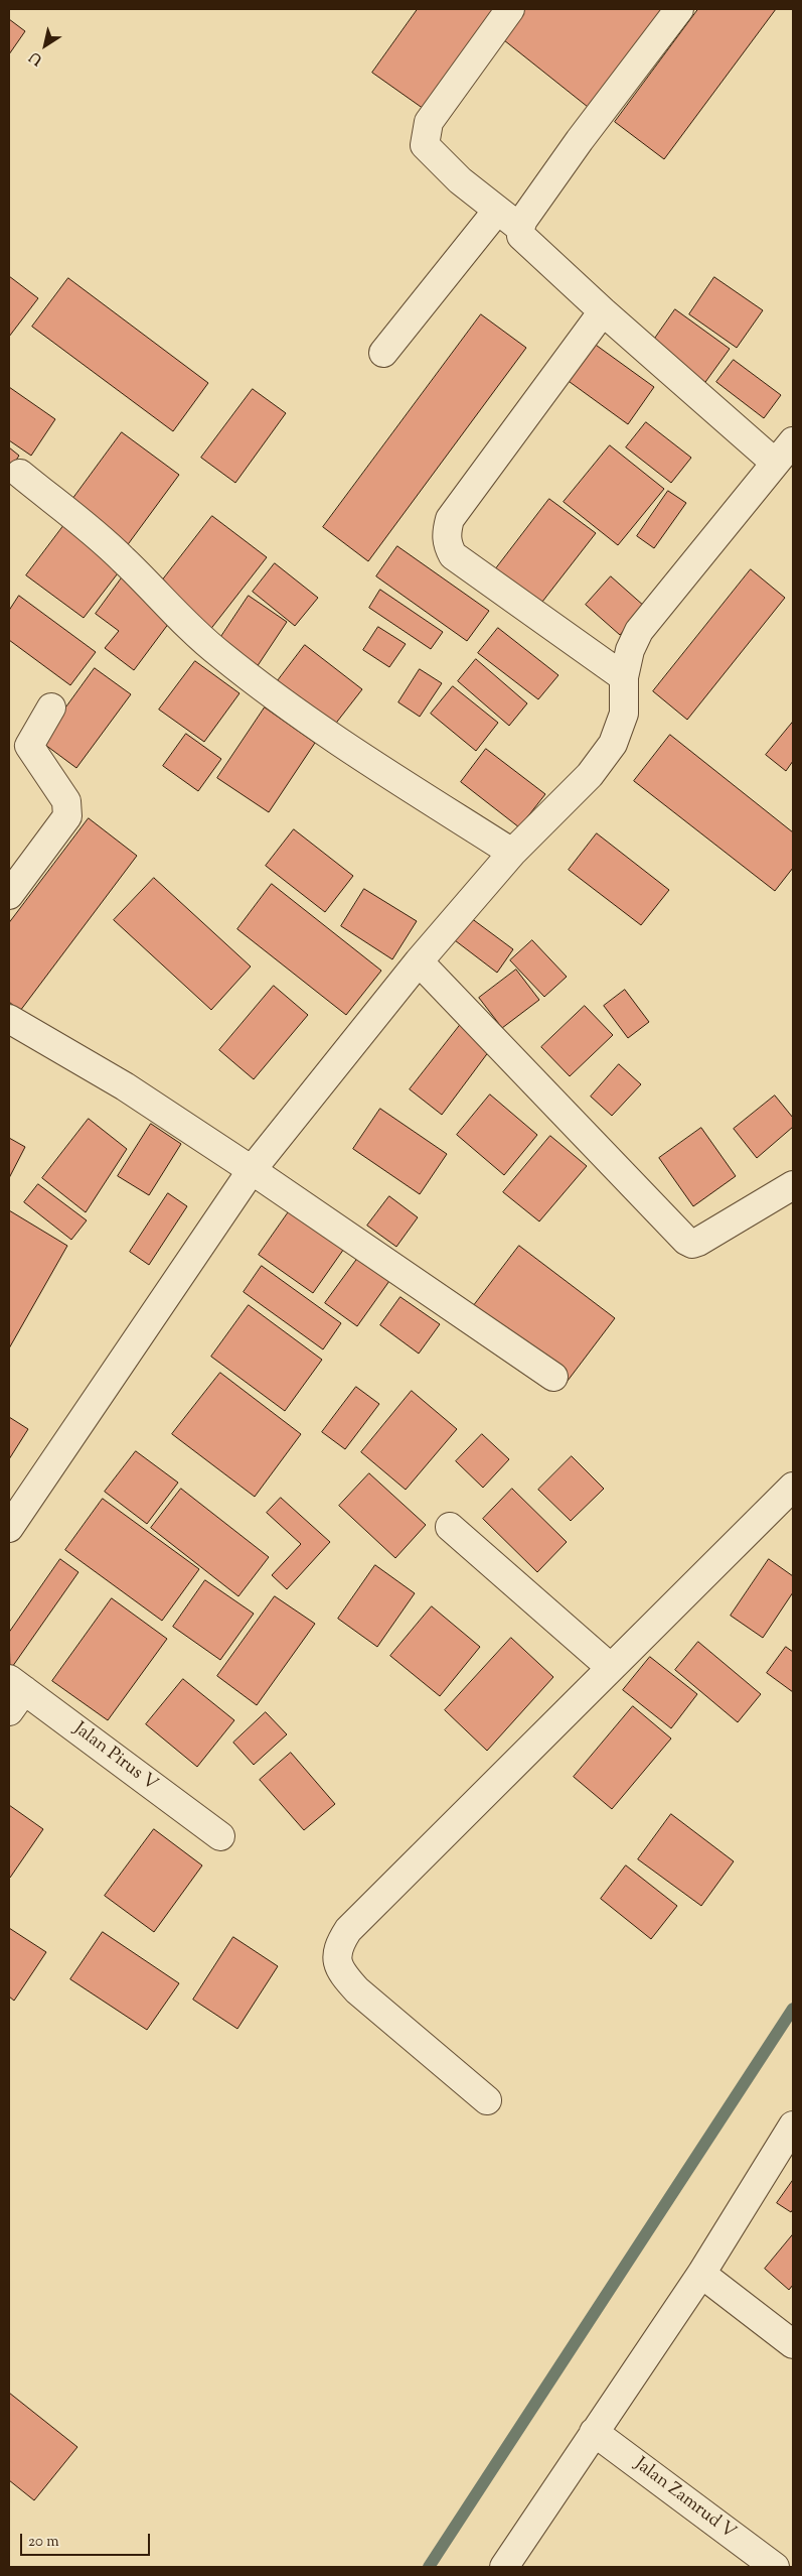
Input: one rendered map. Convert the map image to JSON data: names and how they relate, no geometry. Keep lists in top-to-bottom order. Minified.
{"streets":{"street":["Jalan Pirus V","Jalan Zamrud V"]},"scale_bar":"20 m","north":"bottom left"}
